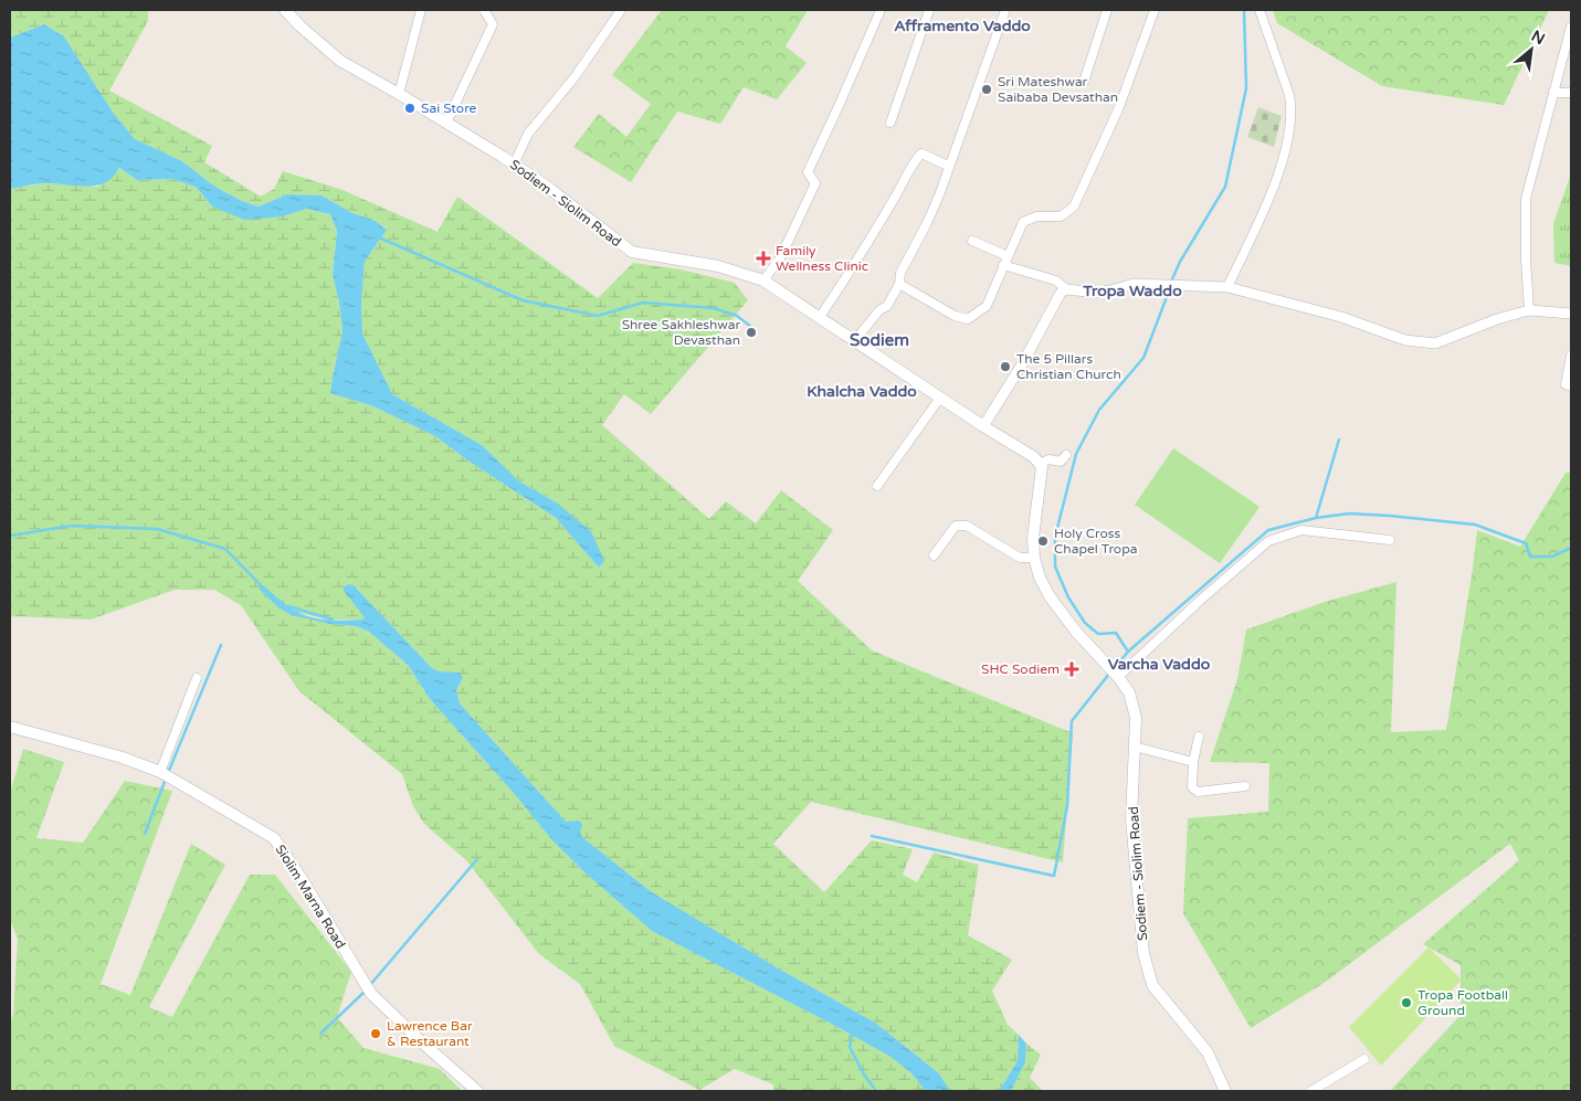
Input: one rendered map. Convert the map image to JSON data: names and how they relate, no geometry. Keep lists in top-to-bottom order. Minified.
{"streets":{"main road":["Sodiem - Siolim Road","Siolim Marna Road"]},"districts":["Afframento Vaddo","Tropa Waddo","Sodiem","Khalcha Vaddo","Varcha Vaddo"],"places":{"other":["Sri Mateshwar Saibaba Devsathan","Sai Store","Shree Sakhleshwar Devasthan","The 5 Pillars Christian Church","Holy Cross Chapel Tropa","Tropa Football Ground","Lawrence Bar & Restaurant"],"health":["Family Wellness Clinic","SHC Sodiem"]},"north":"top right"}
